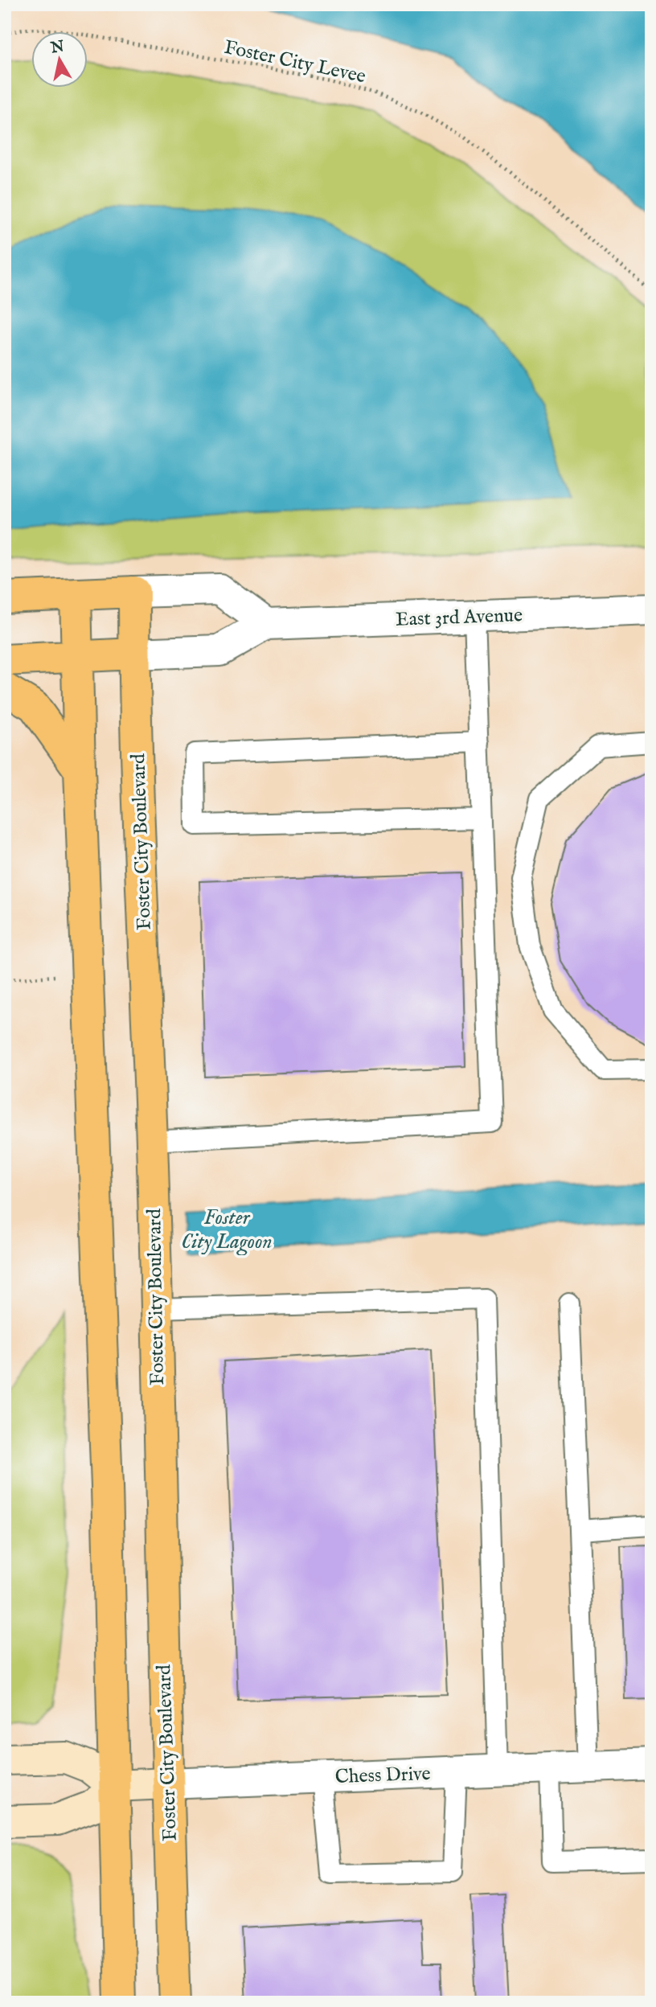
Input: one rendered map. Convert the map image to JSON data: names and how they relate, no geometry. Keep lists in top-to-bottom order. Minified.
{"streets":{"main road":["East 3rd Avenue","Foster City Boulevard","Chess Drive"],"path":["Foster City Levee"]},"crossings":[["East 3rd Avenue","Foster City Boulevard"],["Foster City Boulevard","Chess Drive"]],"water":["Foster City Lagoon"],"north":"top"}
